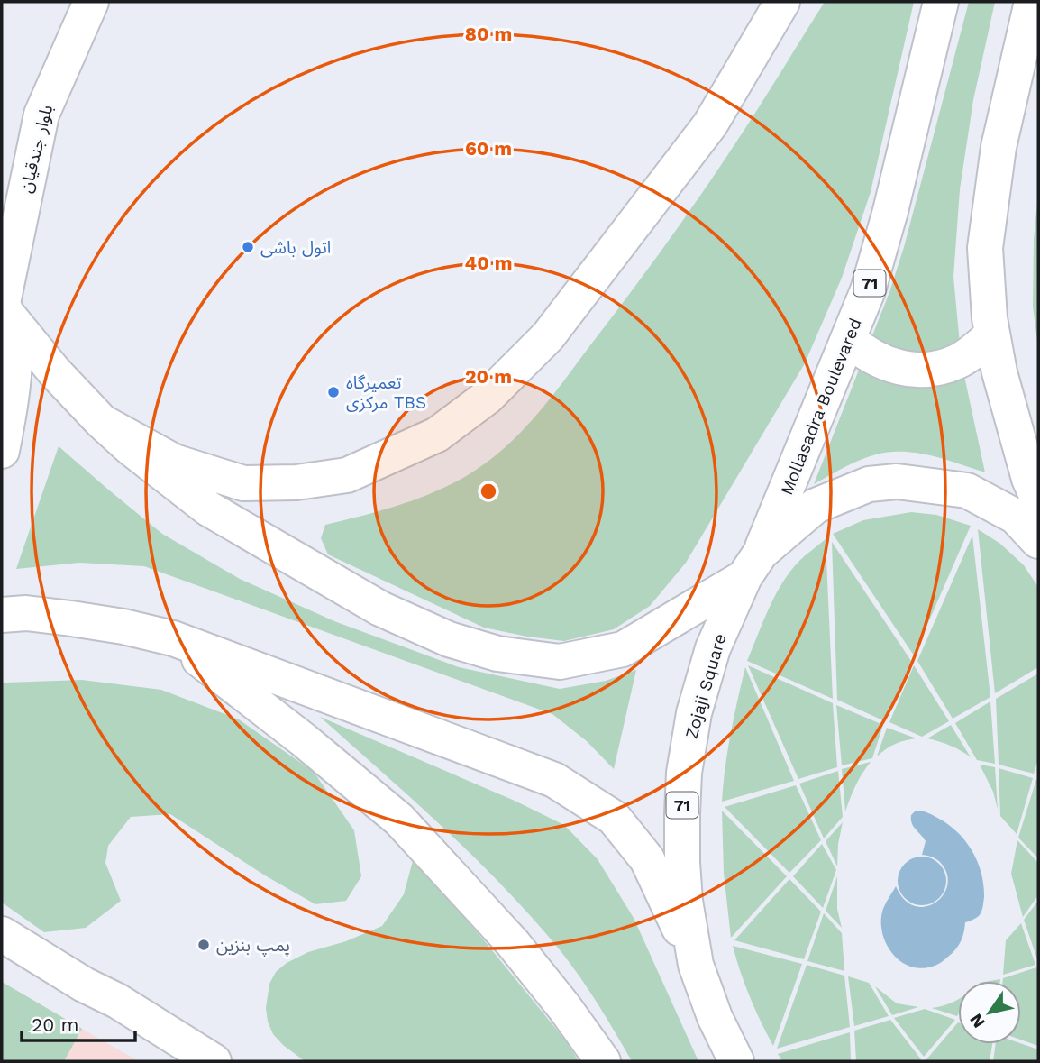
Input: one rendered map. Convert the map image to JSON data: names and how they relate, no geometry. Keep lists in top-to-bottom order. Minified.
{"streets":{"main road":["بلوار جندقیان","71","Mollasadra Boulevared","Zojaji Square"]},"crossings":[["Mollasadra Boulevared","Zojaji Square"]],"places":["اتول باشی","تعمیرگاه مرکزی TBS","پمپ بنزین"],"scale_bar":"20 m","north":"bottom left","rings":["80 m","60 m","40 m","20 m"]}
